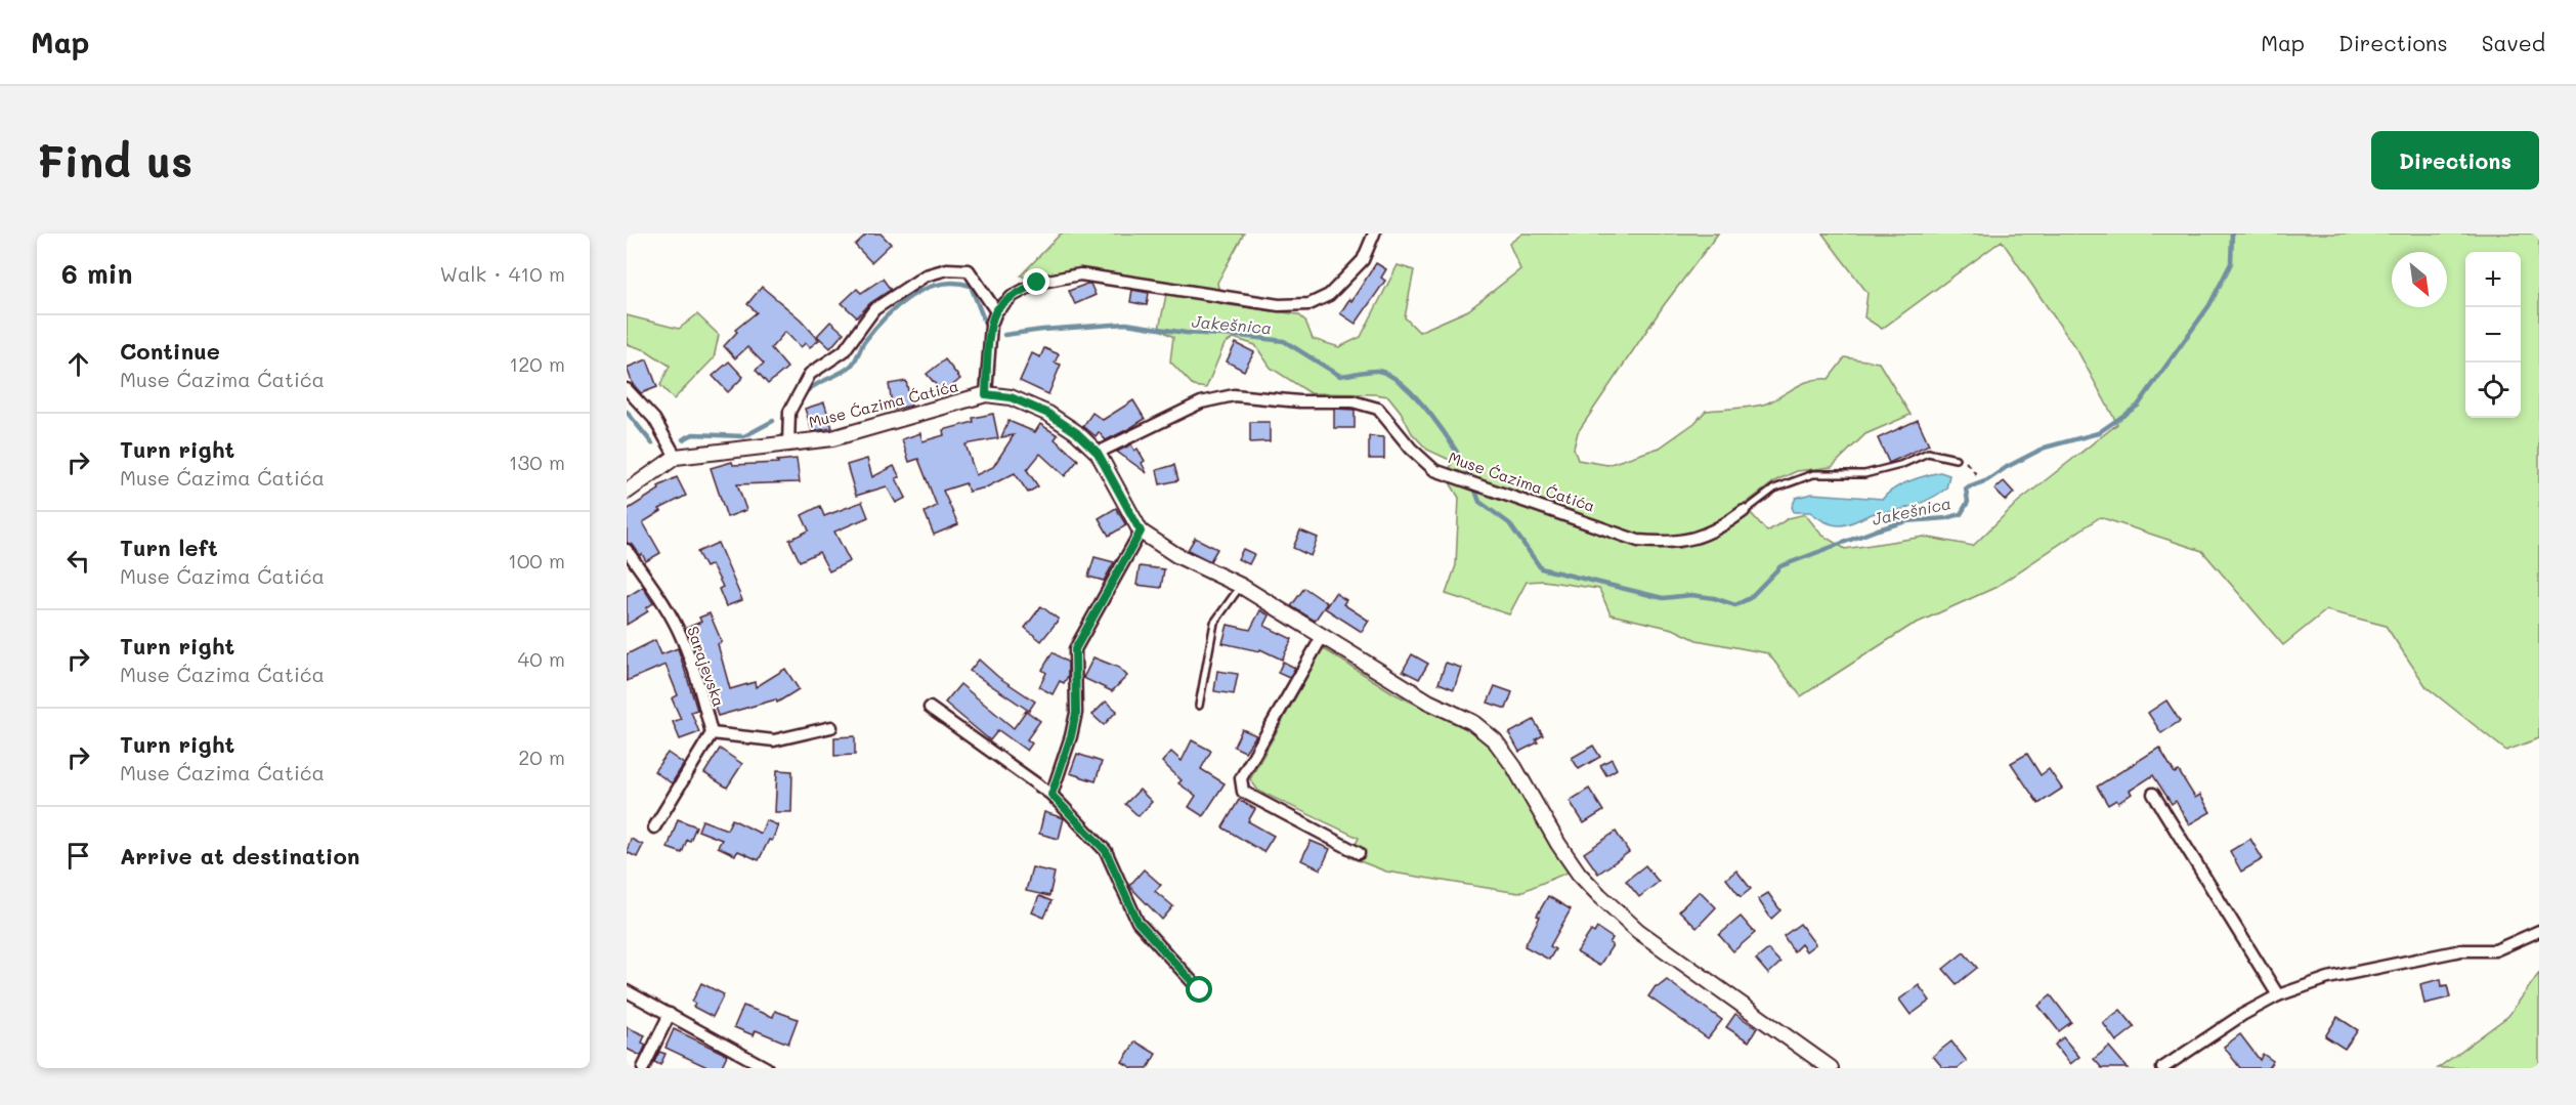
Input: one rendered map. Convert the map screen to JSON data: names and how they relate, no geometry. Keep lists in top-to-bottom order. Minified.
{"streets":{"street":["Muse Ćazima Ćatića","Sarajevska"]},"water":["Jakešnica"],"north":"bottom right","page":{"header":"Map","nav":["Map","Directions","Saved"],"buttons":"Directions","title":"Find us","heading":["6 min","Walk · 410 m"],"map_buttons":["+","−"],"list":[["Continue","Muse Ćazima Ćatića","120 m"],["Turn right","Muse Ćazima Ćatića","130 m"],["Turn left","Muse Ćazima Ćatića","100 m"],["Turn right","Muse Ćazima Ćatića","40 m"],["Turn right","Muse Ćazima Ćatića","20 m"],"Arrive at destination"]}}
